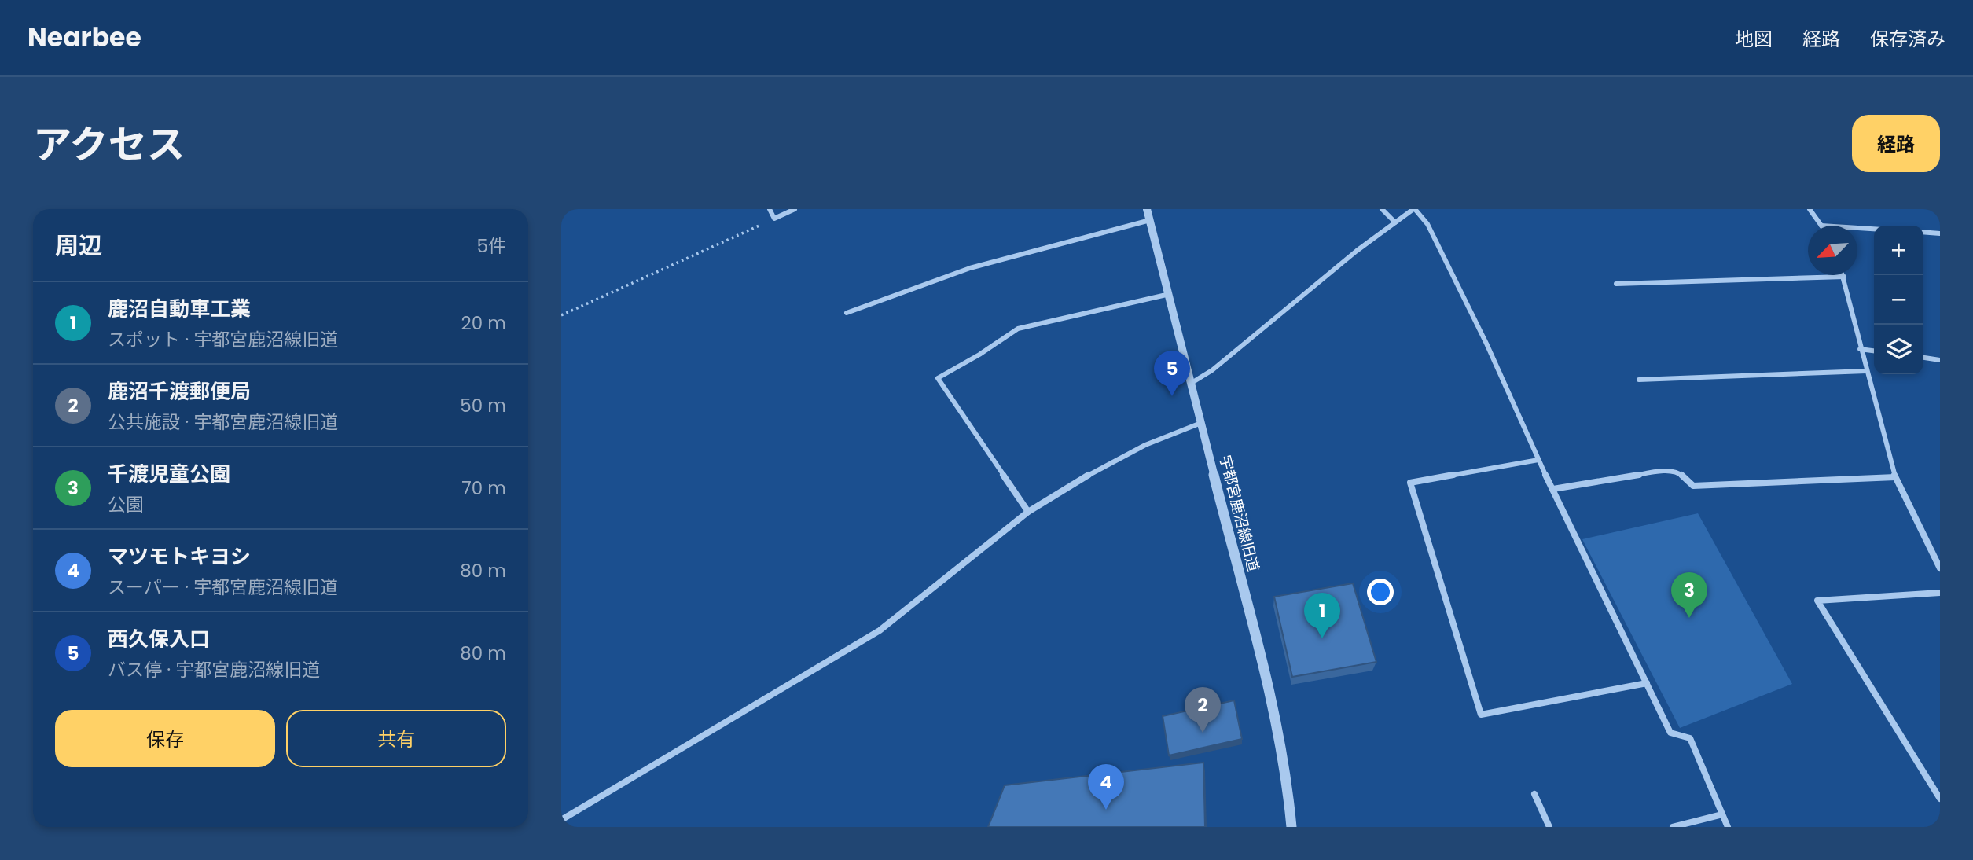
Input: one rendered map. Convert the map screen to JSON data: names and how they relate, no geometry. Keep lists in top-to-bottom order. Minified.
{"streets":{"street":["宇都宮鹿沼線旧道"]},"north":"bottom left","page":{"header":"Nearbee","nav":["地図","経路","保存済み"],"title":"アクセス","buttons":["経路",["保存","共有"]],"heading":["周辺","5件"],"map_buttons":["+","−"],"list":[{"mark":"1","name":"鹿沼自動車工業","note":"スポット · 宇都宮鹿沼線旧道","value":"20 m"},{"mark":"2","name":"鹿沼千渡郵便局","note":"公共施設 · 宇都宮鹿沼線旧道","value":"50 m"},{"mark":"3","name":"千渡児童公園","note":"公園","value":"70 m"},{"mark":"4","name":"マツモトキヨシ","note":"スーパー · 宇都宮鹿沼線旧道","value":"80 m"},{"mark":"5","name":"西久保入口","note":"バス停 · 宇都宮鹿沼線旧道","value":"80 m"}],"pins":["5","3","1","2","4"]}}
